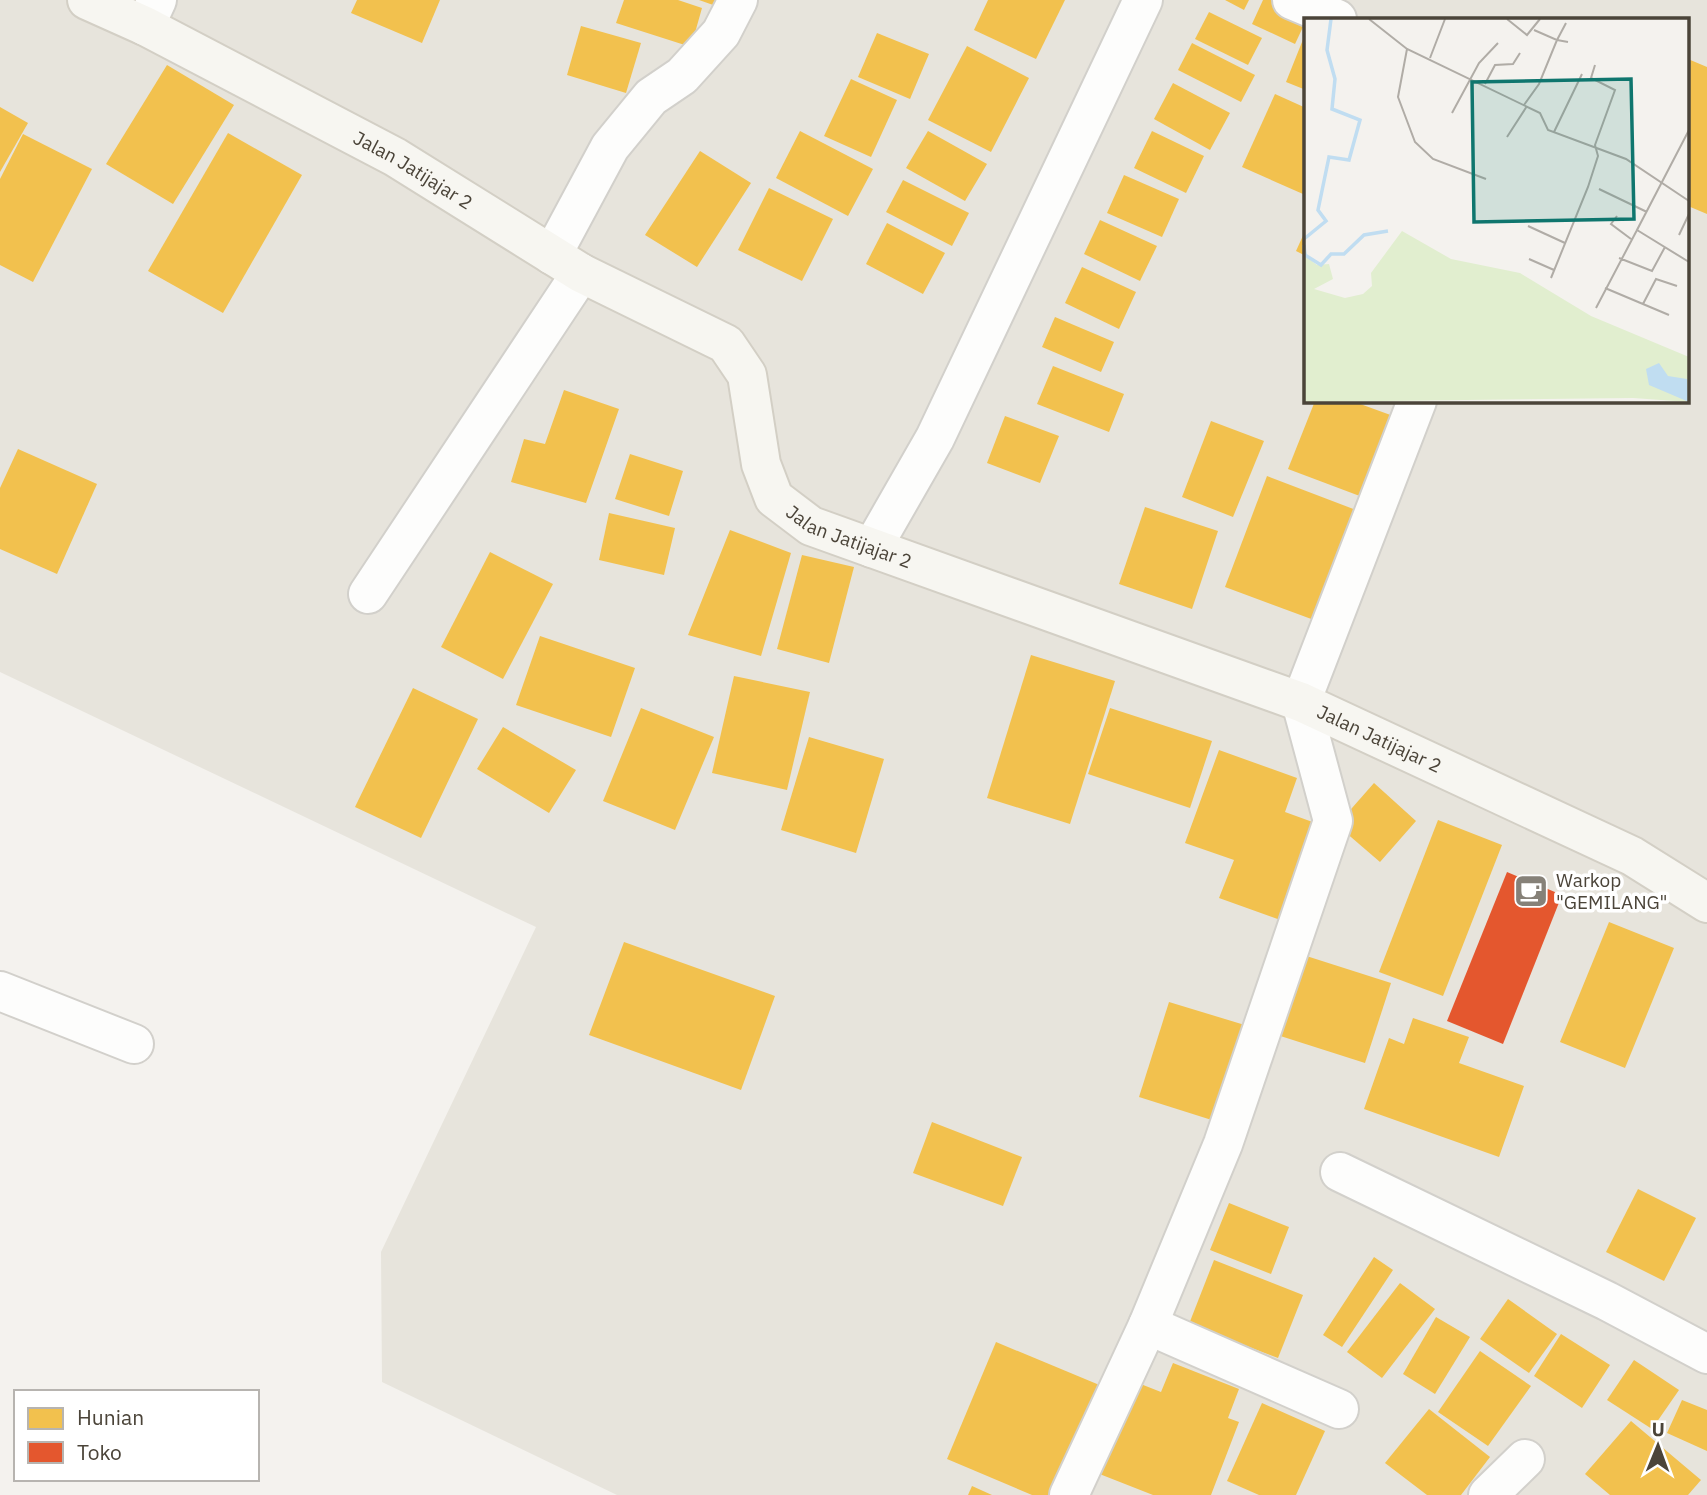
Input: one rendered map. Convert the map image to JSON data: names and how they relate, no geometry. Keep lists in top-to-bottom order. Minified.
{"streets":{"street":["Jalan Jatijajar 2"]},"places":{"cafe":["Warkop \"GEMILANG\""]},"legend":["Hunian","Toko"],"north":"top"}
